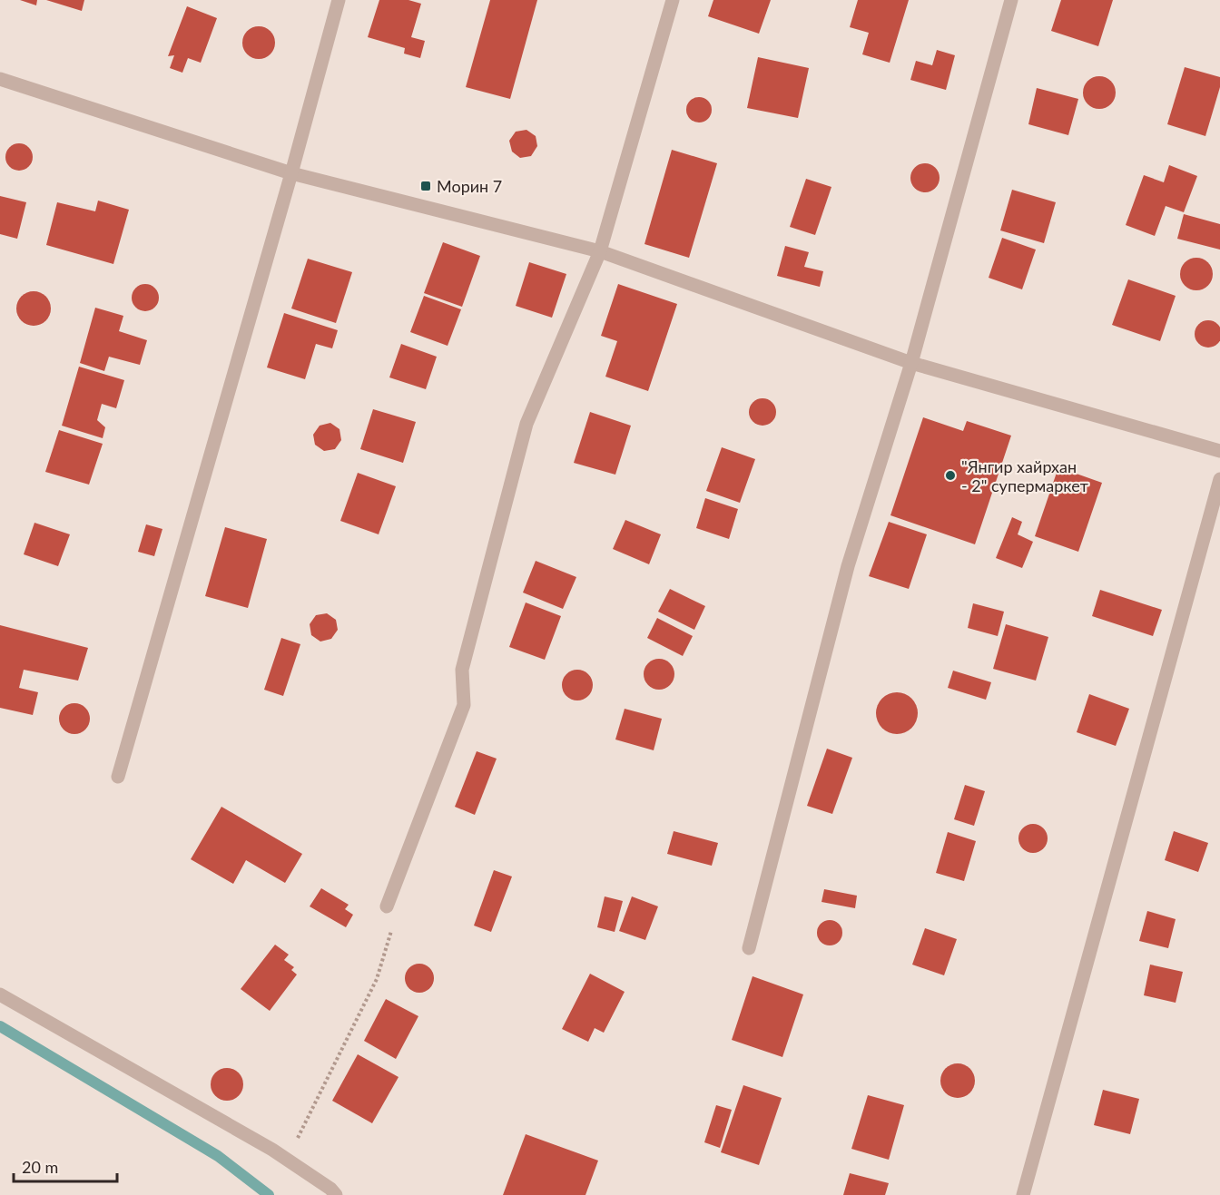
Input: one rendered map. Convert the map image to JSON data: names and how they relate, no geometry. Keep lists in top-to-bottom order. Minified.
{"places":{"transit":["Морин 7"],"other":["\"Янгир хайрхан - 2\" супермаркет"]},"scale_bar":"20 m"}
